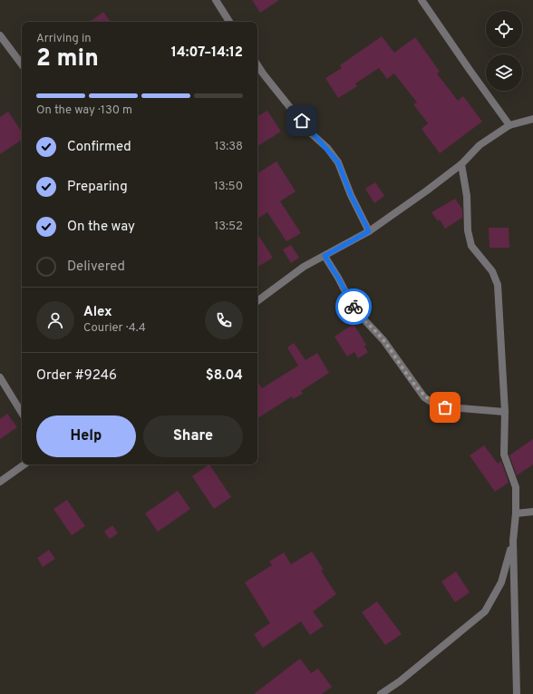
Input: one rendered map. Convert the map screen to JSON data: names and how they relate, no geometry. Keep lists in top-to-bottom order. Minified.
{"page":{"heading":["2 min","Arriving in","14:07–14:12"],"panel":["Alex","Courier · 4.4","Order #9246","$8.04"],"bar":"On the way · 130 m","list":[["Confirmed","13:38"],["Preparing","13:50"],["On the way","13:52"],"Delivered"],"buttons":["Help","Share"]}}
